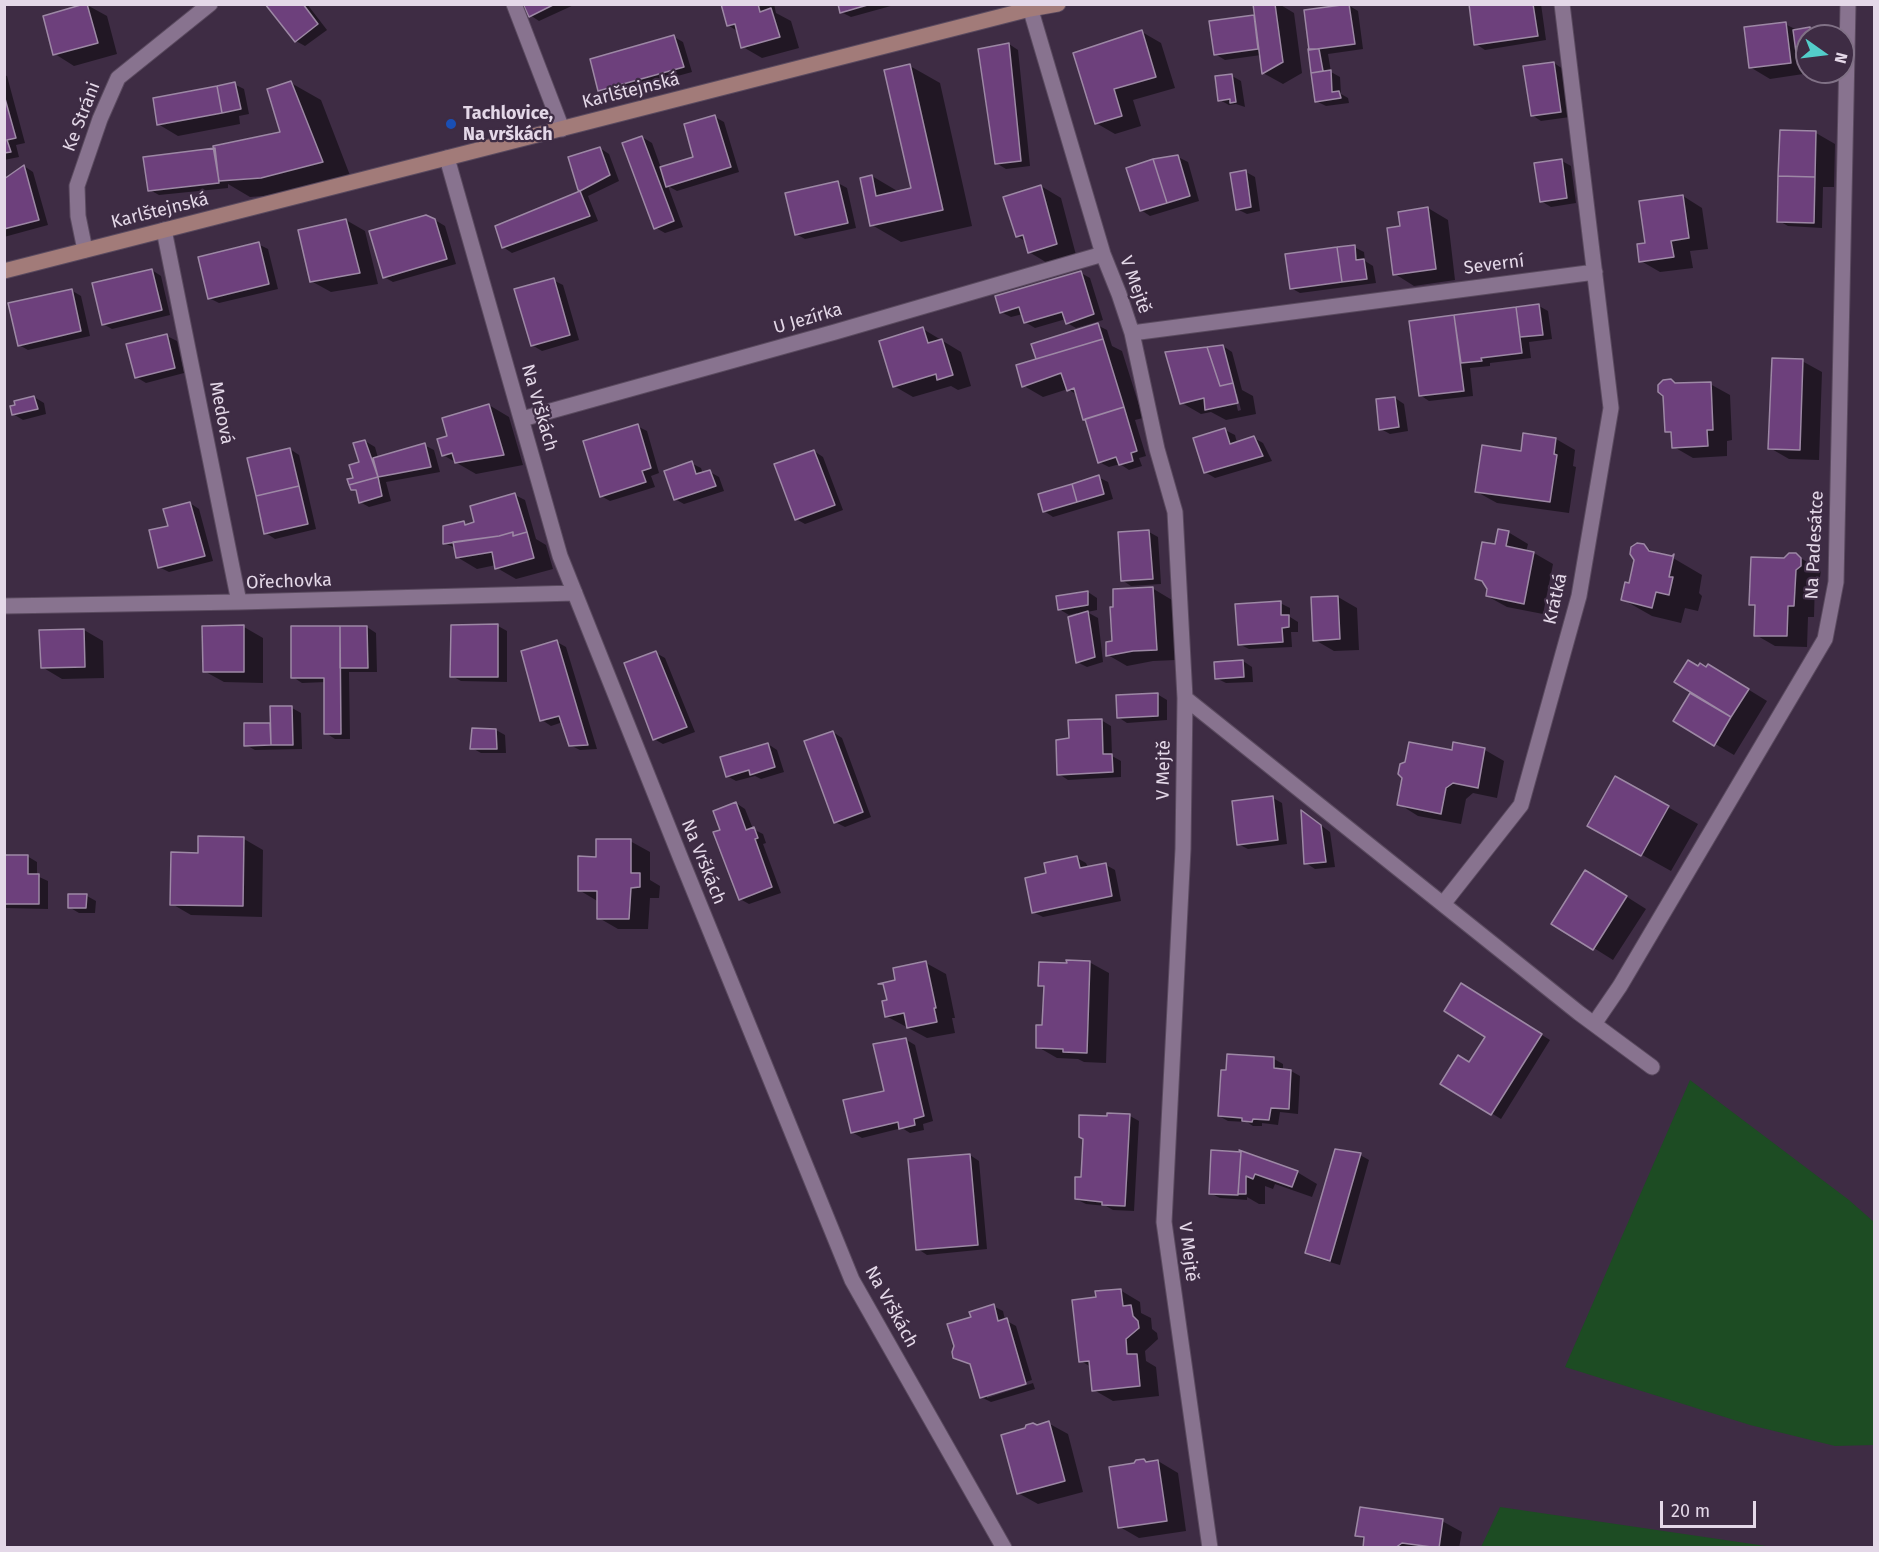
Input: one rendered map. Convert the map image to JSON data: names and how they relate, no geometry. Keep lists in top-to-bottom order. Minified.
{"streets":{"main road":["Karlštejnská"],"street":["Ke Stráni","Severní","V Mejtě","U Jezírka","Na Vrškách","Medová","Na Padesátce","Ořechovka","Krátká"]},"crossings":[["Karlštejnská","Ke Stráni"],["Karlštejnská","V Mejtě"],["Karlštejnská","Na Vrškách"],["Karlštejnská","Medová"],["Severní","V Mejtě"],["Severní","Krátká"],["V Mejtě","U Jezírka"],["U Jezírka","Na Vrškách"],["Na Vrškách","Ořechovka"],["Medová","Ořechovka"]],"places":["Tachlovice, Na vrškách"],"scale_bar":"20 m","north":"right"}
